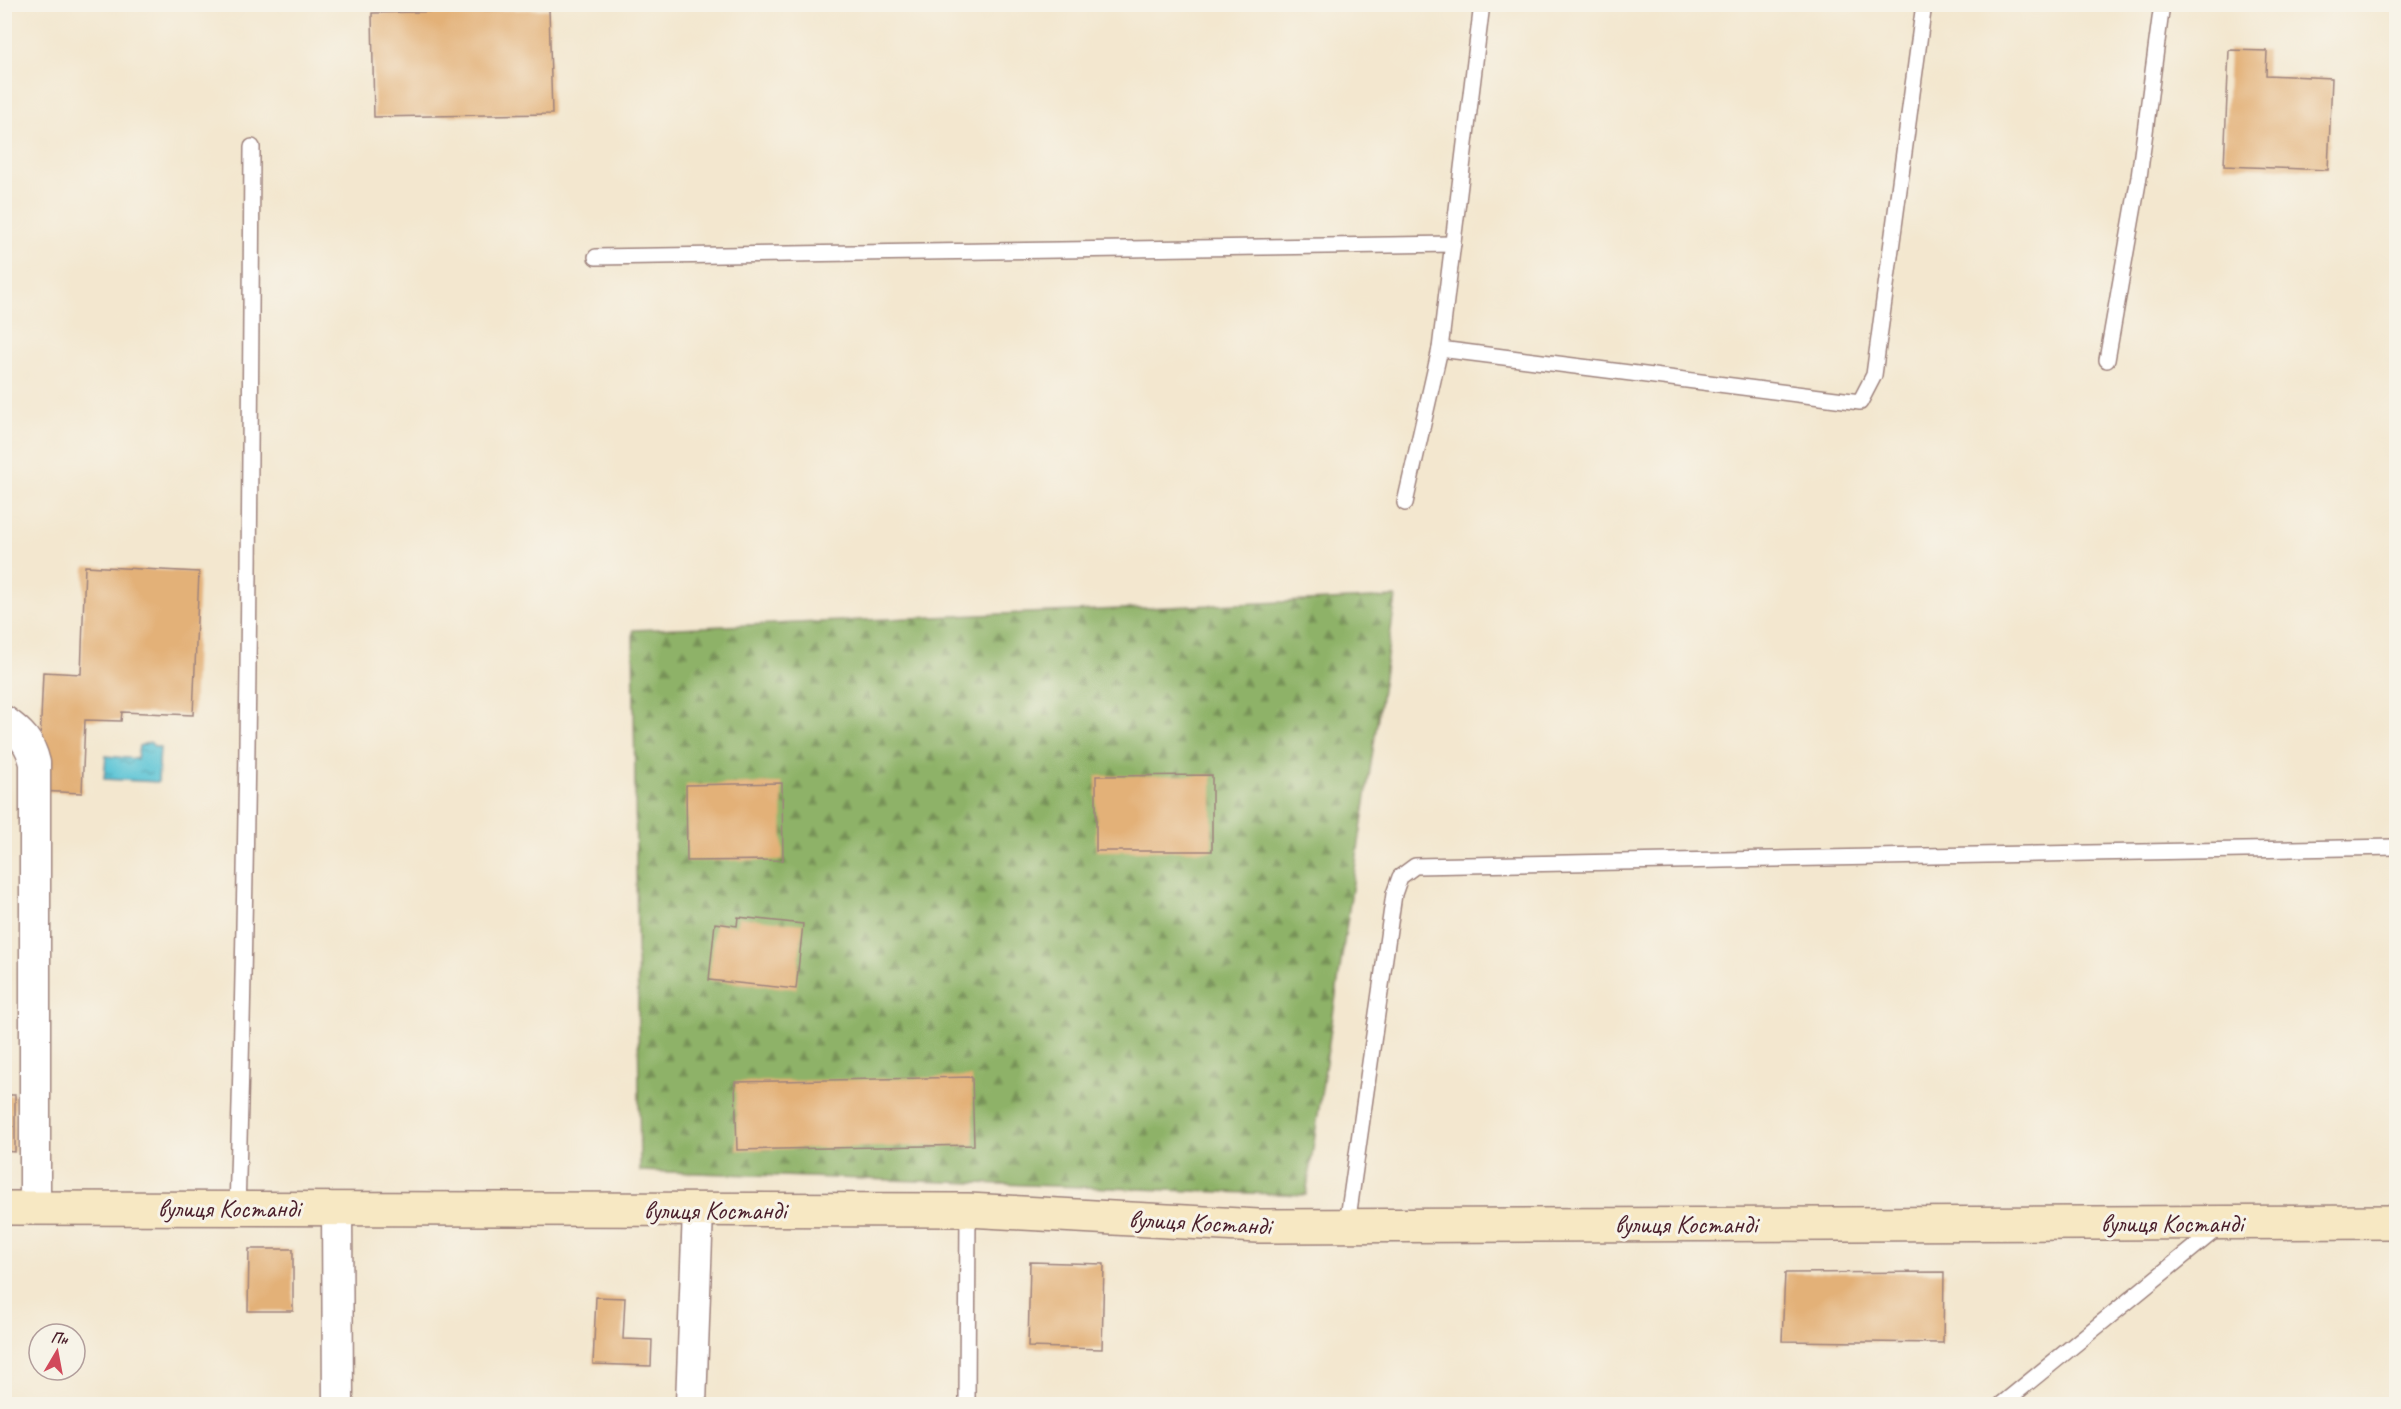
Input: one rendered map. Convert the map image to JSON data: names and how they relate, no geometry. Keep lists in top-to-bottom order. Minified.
{"streets":{"street":["вулиця Костанді"]},"north":"top"}
